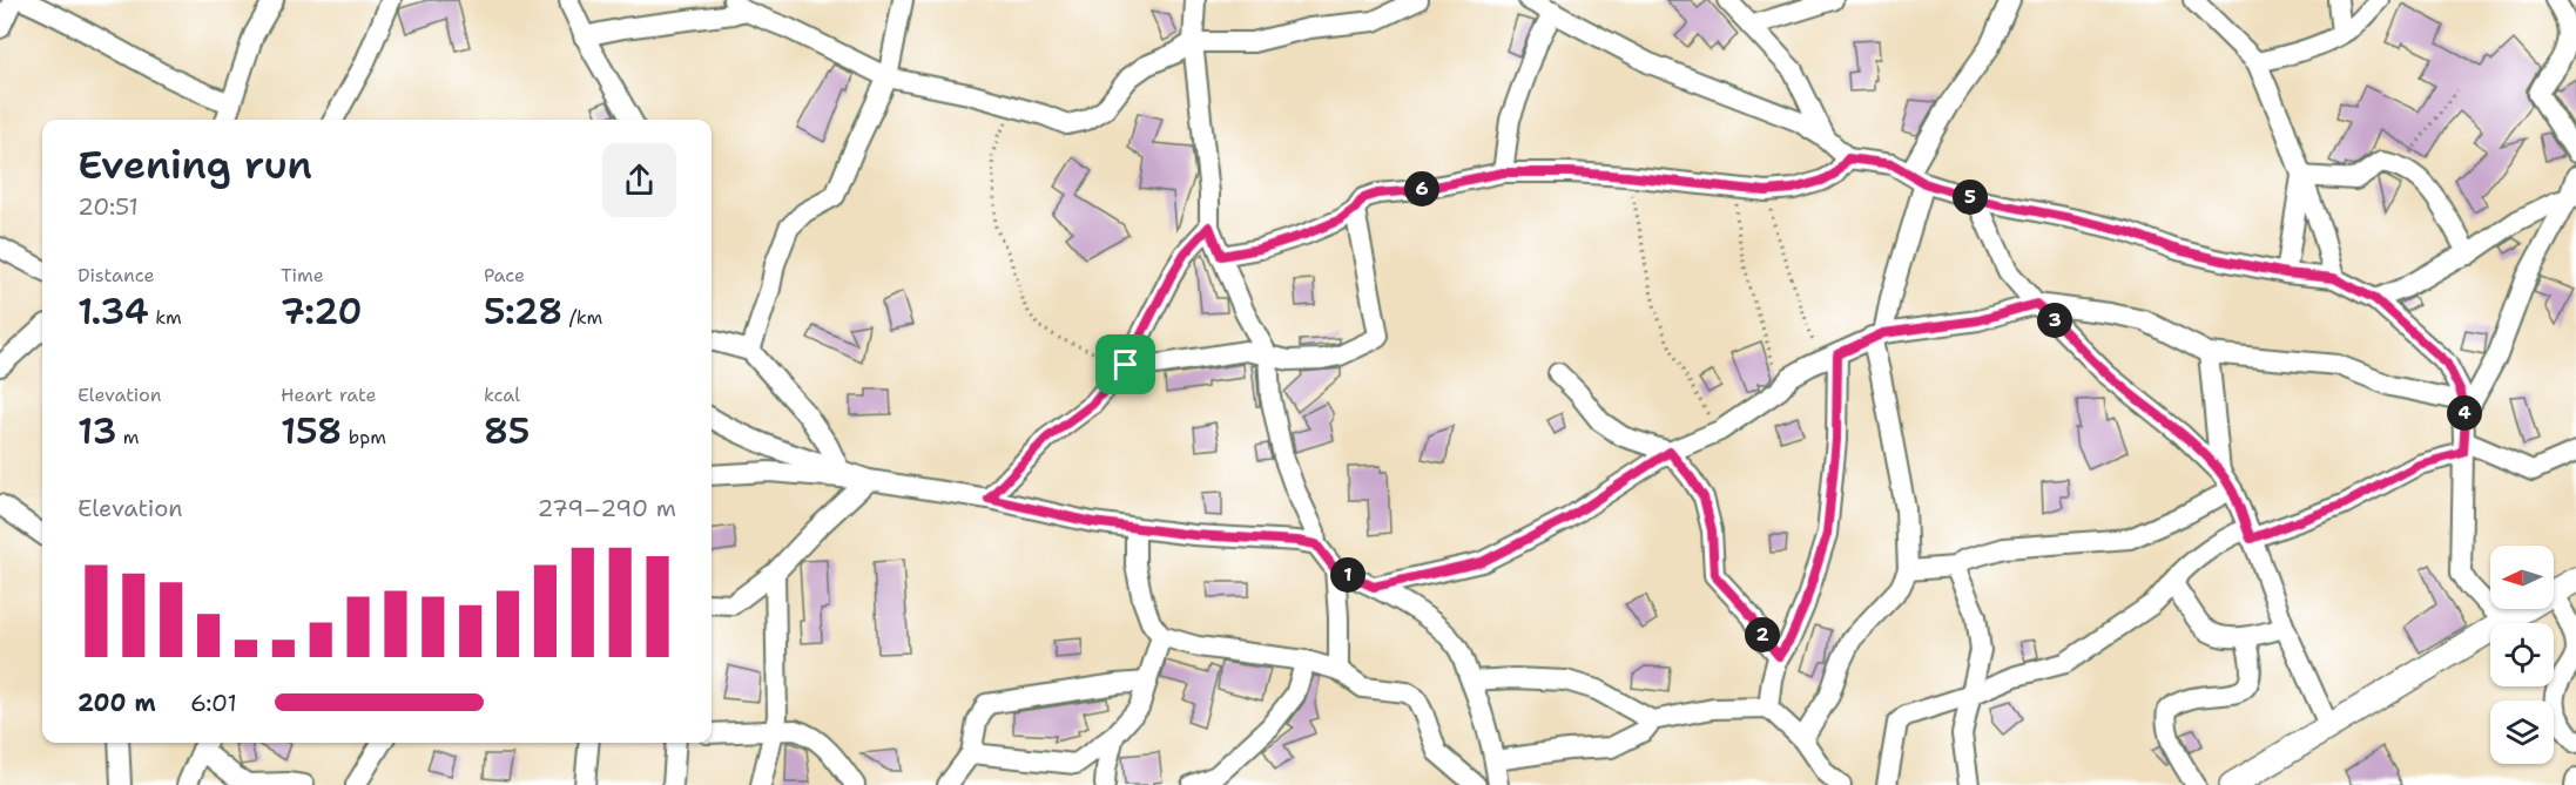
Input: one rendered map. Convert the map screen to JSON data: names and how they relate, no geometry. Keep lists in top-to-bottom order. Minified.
{"north":"left","page":{"heading":["Evening run","20:51"],"pins":["6","5","3","4","1","2"],"stats":[["Distance","1.34 km"],["Time","7:20"],["Pace","5:28 /km"],["Elevation","13 m"],["Heart rate","158 bpm"],["kcal","85"]],"chart":["Elevation","279–290 m"],"list":[{"name":"200 m","note":"6:01"}]}}
